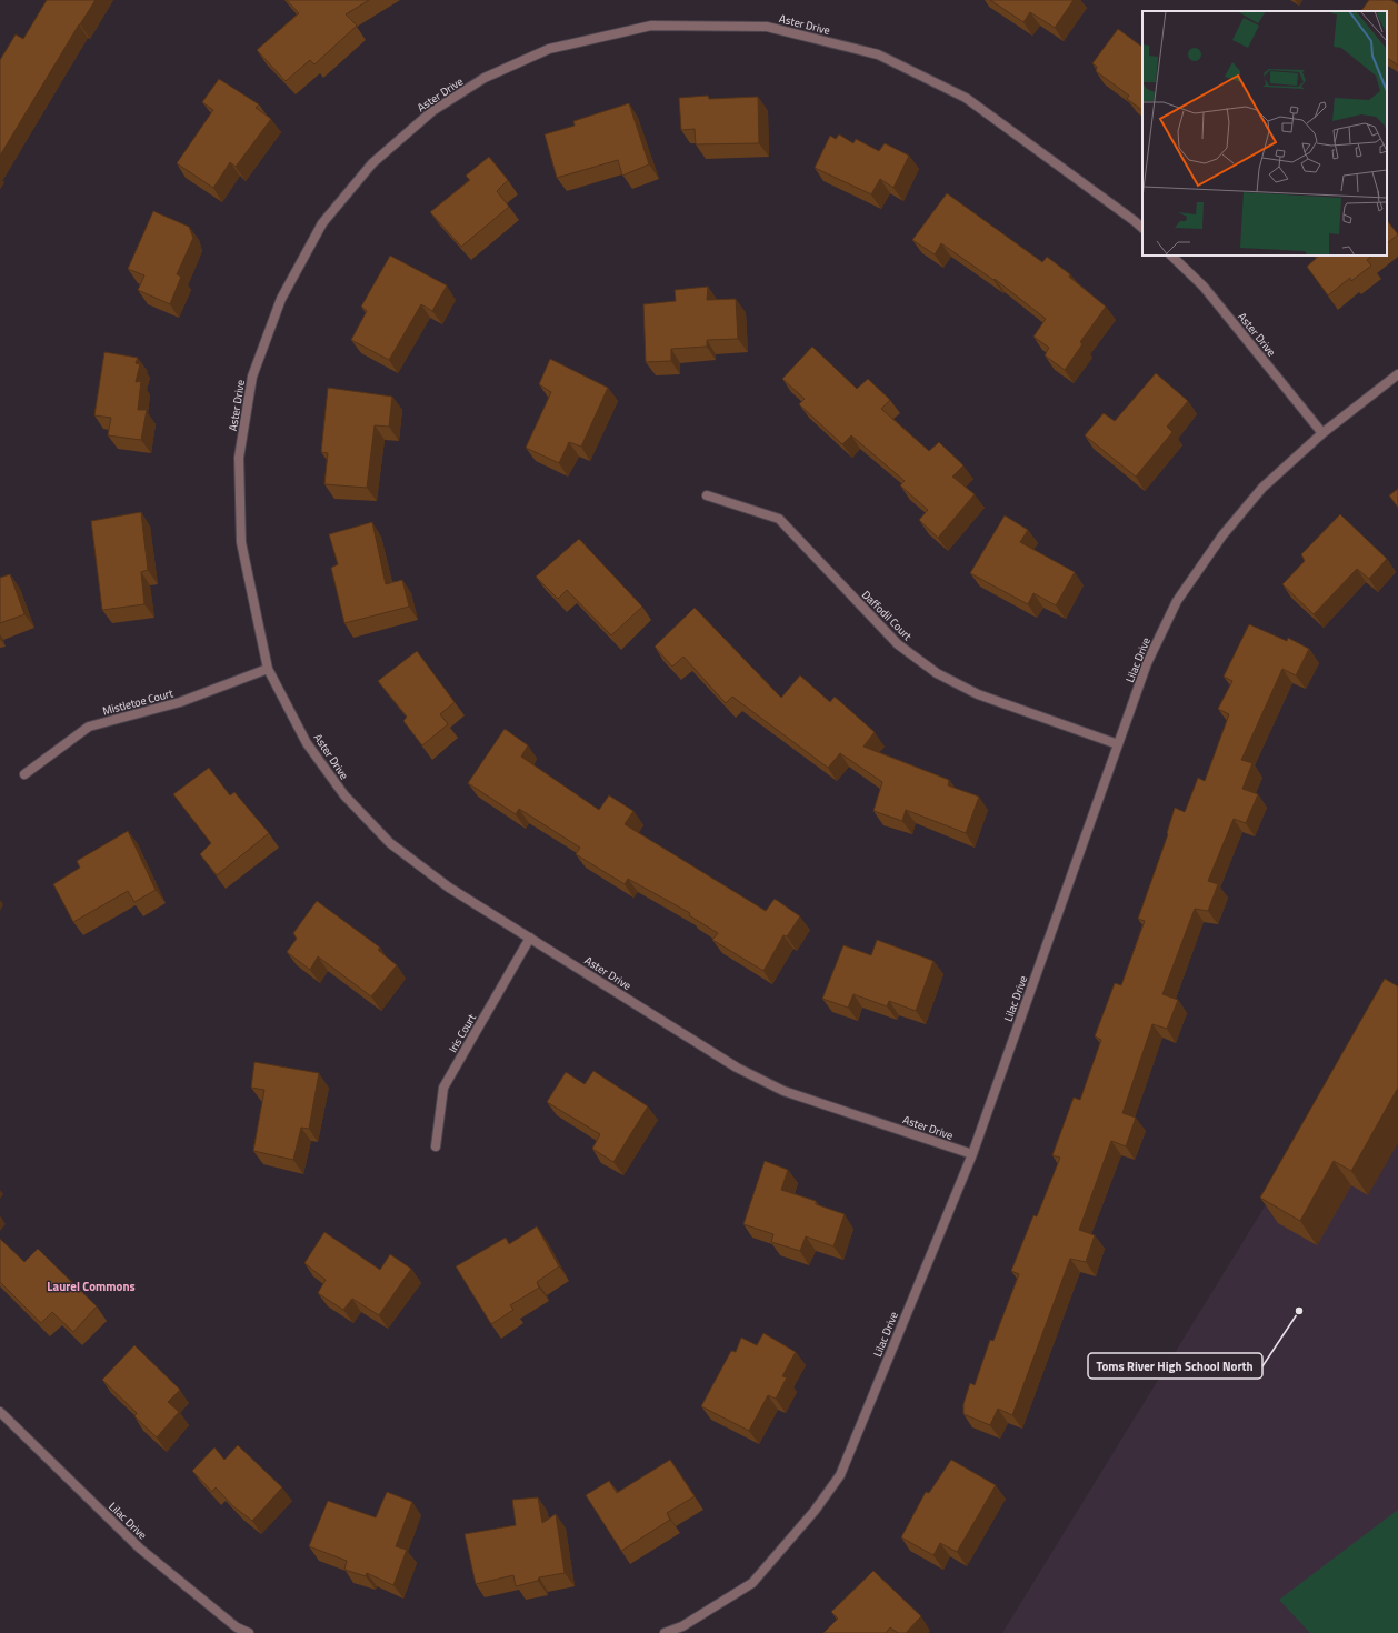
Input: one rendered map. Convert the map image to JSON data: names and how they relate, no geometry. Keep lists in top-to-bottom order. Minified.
{"streets":{"street":["Aster Drive","Daffodil Court","Lilac Drive","Mistletoe Court","Iris Court"]},"crossings":[["Aster Drive","Lilac Drive"],["Aster Drive","Mistletoe Court"],["Aster Drive","Iris Court"],["Daffodil Court","Lilac Drive"]],"districts":["Laurel Commons"],"places":["Toms River High School North"]}
